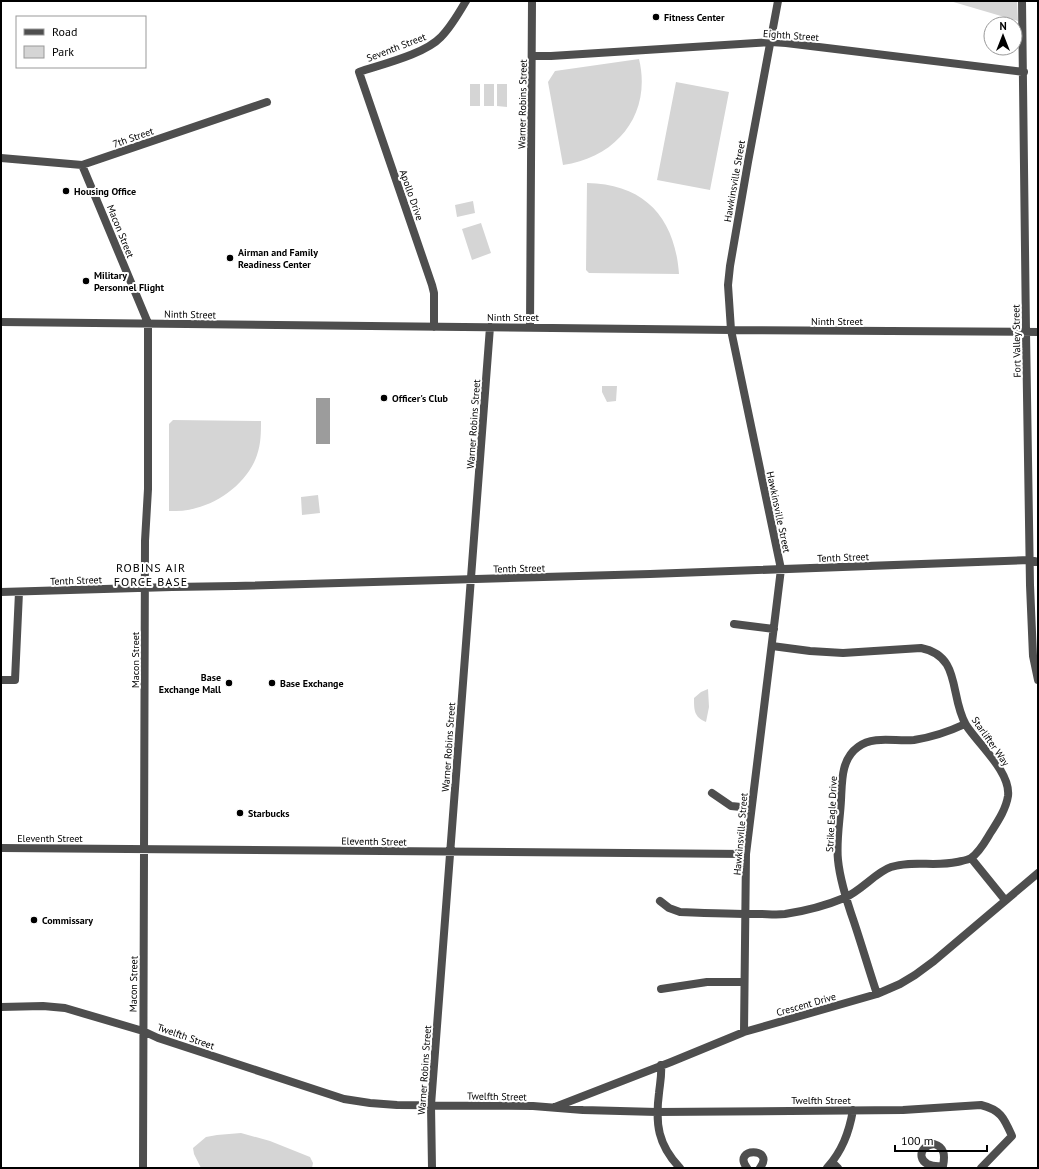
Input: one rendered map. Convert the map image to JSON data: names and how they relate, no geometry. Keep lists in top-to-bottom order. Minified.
{"streets":{"street":["Eighth Street","Seventh Street","Warner Robins Street","7th Street","Hawkinsville Street","Apollo Drive","Macon Street","Ninth Street","Fort Valley Street","Tenth Street","Starlifter Way","Strike Eagle Drive","Eleventh Street","Crescent Drive","Twelfth Street"]},"crossings":[["Eighth Street","Warner Robins Street"],["Eighth Street","Hawkinsville Street"],["Eighth Street","Fort Valley Street"],["Seventh Street","Apollo Drive"],["Warner Robins Street","Ninth Street"],["Warner Robins Street","Tenth Street"],["Warner Robins Street","Eleventh Street"],["Warner Robins Street","Twelfth Street"],["7th Street","Macon Street"],["Hawkinsville Street","Ninth Street"],["Hawkinsville Street","Tenth Street"],["Hawkinsville Street","Starlifter Way"],["Hawkinsville Street","Eleventh Street"],["Hawkinsville Street","Crescent Drive"],["Apollo Drive","Ninth Street"],["Macon Street","Ninth Street"],["Macon Street","Tenth Street"],["Macon Street","Eleventh Street"],["Macon Street","Twelfth Street"],["Ninth Street","Fort Valley Street"],["Fort Valley Street","Tenth Street"],["Starlifter Way","Strike Eagle Drive"],["Strike Eagle Drive","Crescent Drive"],["Crescent Drive","Twelfth Street"]],"districts":["ROBINS AIR FORCE BASE"],"places":["Fitness Center","Housing Office","Airman and Family Readiness Center","Military Personnel Flight","Officer's Club","Base Exchange Mall","Base Exchange","Starbucks","Commissary"],"legend":["Road","Park"],"scale_bar":"100 m","north":"top"}
